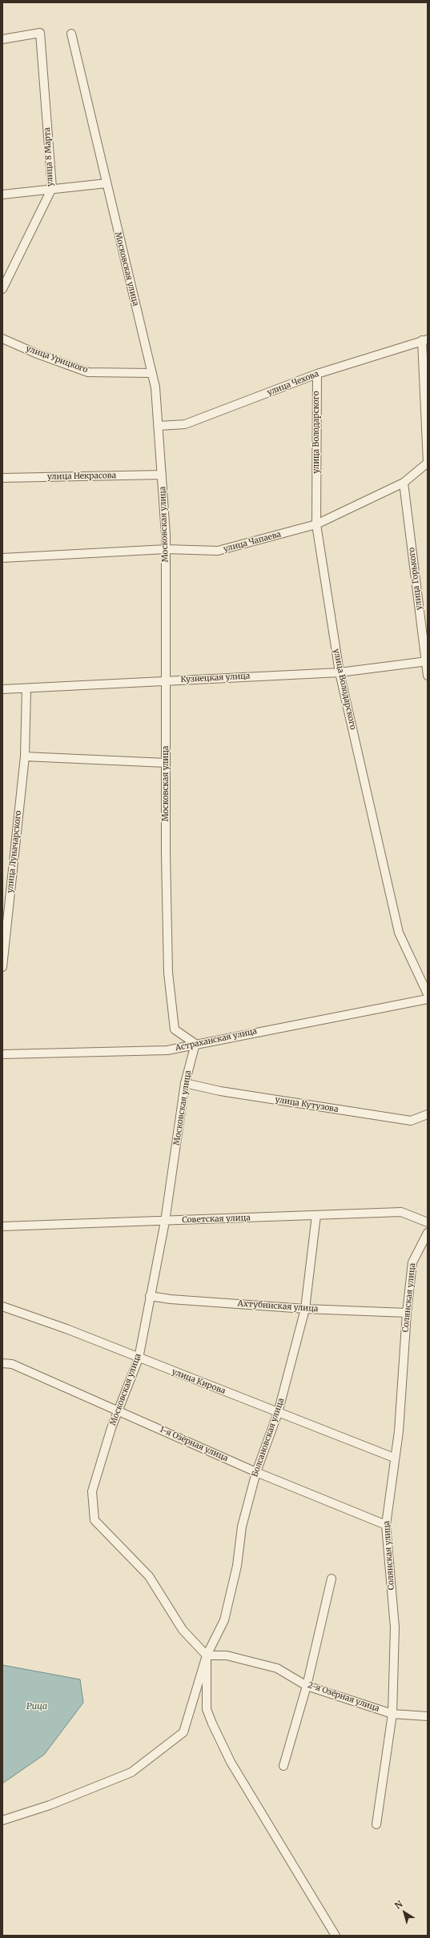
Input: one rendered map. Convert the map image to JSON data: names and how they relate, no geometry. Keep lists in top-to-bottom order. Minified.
{"streets":{"street":["улица 8 Марта","Московская улица","улица Урицкого","улица Чехова","улица Володарского","улица Некрасова","улица Чапаева","улица Горького","Кузнецкая улица","улица Луначарского","Астраханская улица","улица Кутузова","Советская улица","Солянская улица","Ахтубинская улица","улица Кирова","Болсановская улица","1-я Озёрная улица","2-я Озёрная улица"]},"crossings":[["Московская улица","улица Урицкого"],["Московская улица","улица Чехова"],["Московская улица","улица Некрасова"],["Московская улица","улица Чапаева"],["Московская улица","Кузнецкая улица"],["Московская улица","Астраханская улица"],["Московская улица","улица Кутузова"],["Московская улица","Советская улица"],["Московская улица","Ахтубинская улица"],["Московская улица","улица Кирова"],["Московская улица","Болсановская улица"],["Московская улица","1-я Озёрная улица"],["Московская улица","2-я Озёрная улица"],["улица Чехова","улица Володарского"],["улица Володарского","улица Чапаева"],["улица Володарского","Кузнецкая улица"],["улица Чапаева","улица Горького"],["улица Горького","Кузнецкая улица"],["Кузнецкая улица","улица Луначарского"],["Советская улица","Болсановская улица"],["Солянская улица","Ахтубинская улица"],["Солянская улица","улица Кирова"],["Солянская улица","1-я Озёрная улица"],["Солянская улица","2-я Озёрная улица"],["Ахтубинская улица","Болсановская улица"],["улица Кирова","Болсановская улица"],["Болсановская улица","1-я Озёрная улица"],["Болсановская улица","2-я Озёрная улица"]],"water":["Рица"],"north":"top left"}
